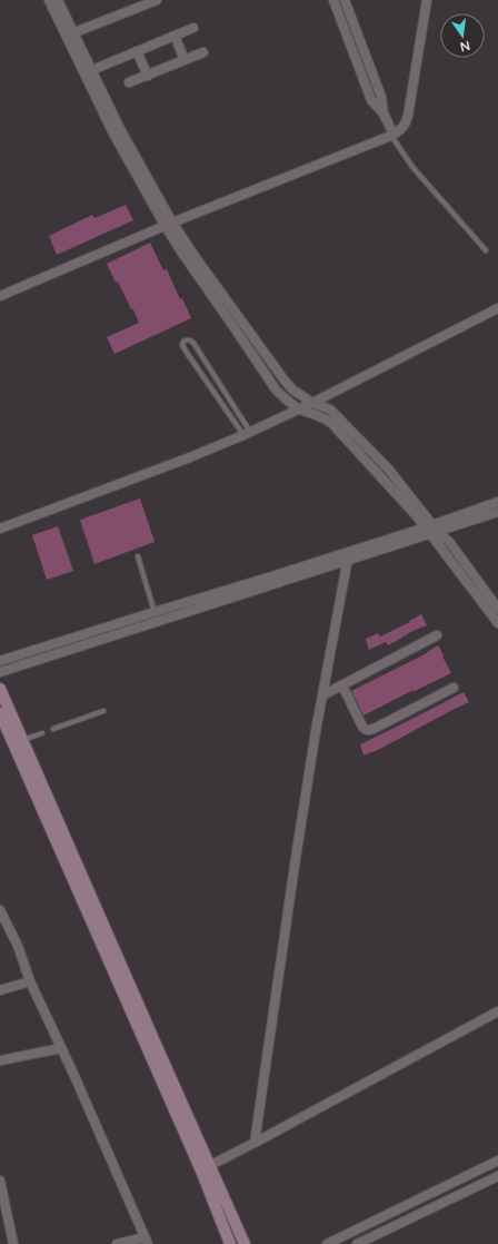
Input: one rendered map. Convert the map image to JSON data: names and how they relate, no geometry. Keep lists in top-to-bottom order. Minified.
{"north":"bottom"}
